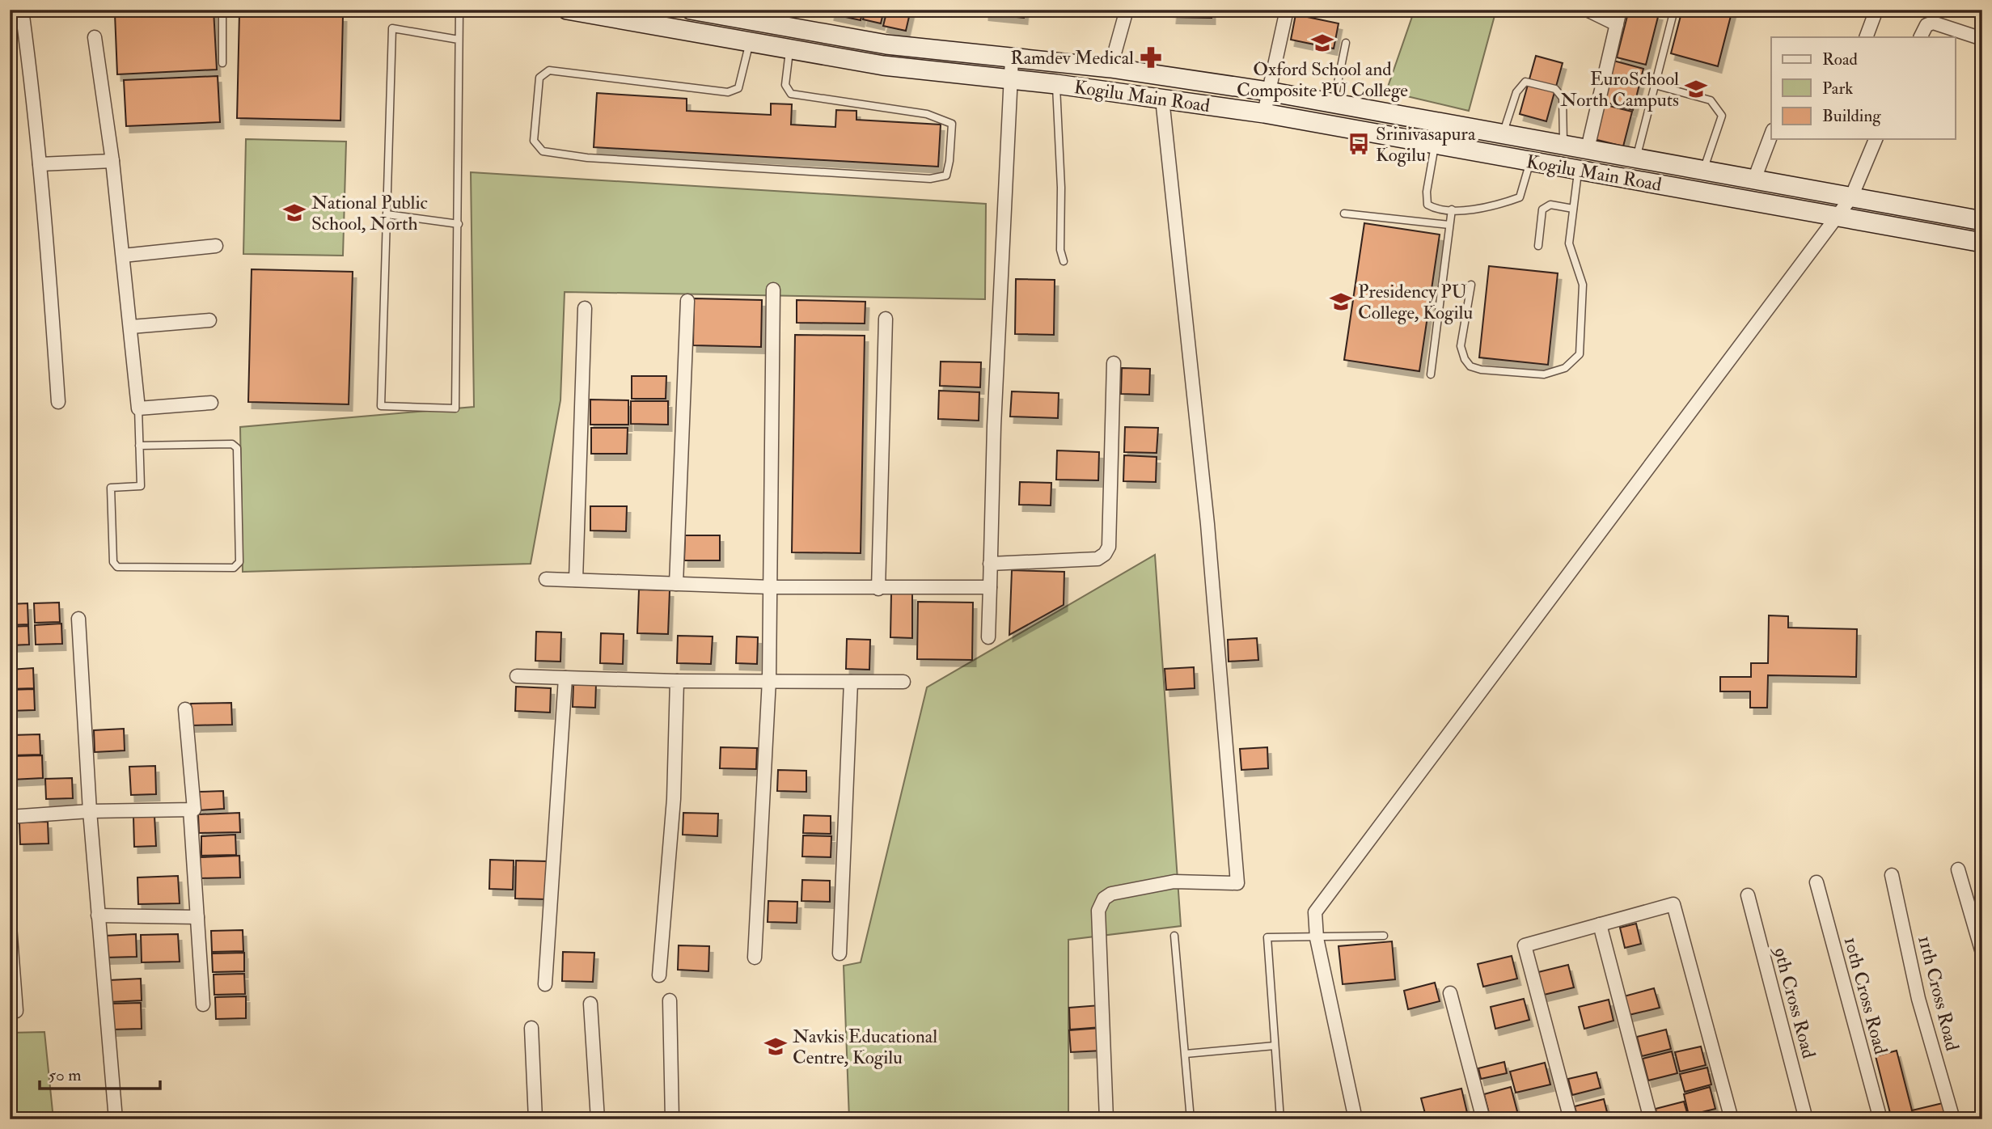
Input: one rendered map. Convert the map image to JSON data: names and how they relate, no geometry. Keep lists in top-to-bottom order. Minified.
{"streets":{"main road":["Kogilu Main Road"],"street":["11th Cross Road","10th Cross Road","9th Cross Road"]},"places":{"school or university":["Oxford School and Composite PU College","EuroSchool North Camputs","National Public School, North","Presidency PU College, Kogilu","Navkis Educational Centre, Kogilu"],"pharmacy":["Ramdev Medical"],"bus stop":["Srinivasapura Kogilu"]},"legend":["Road","Park","Building"],"scale_bar":"50 m"}
